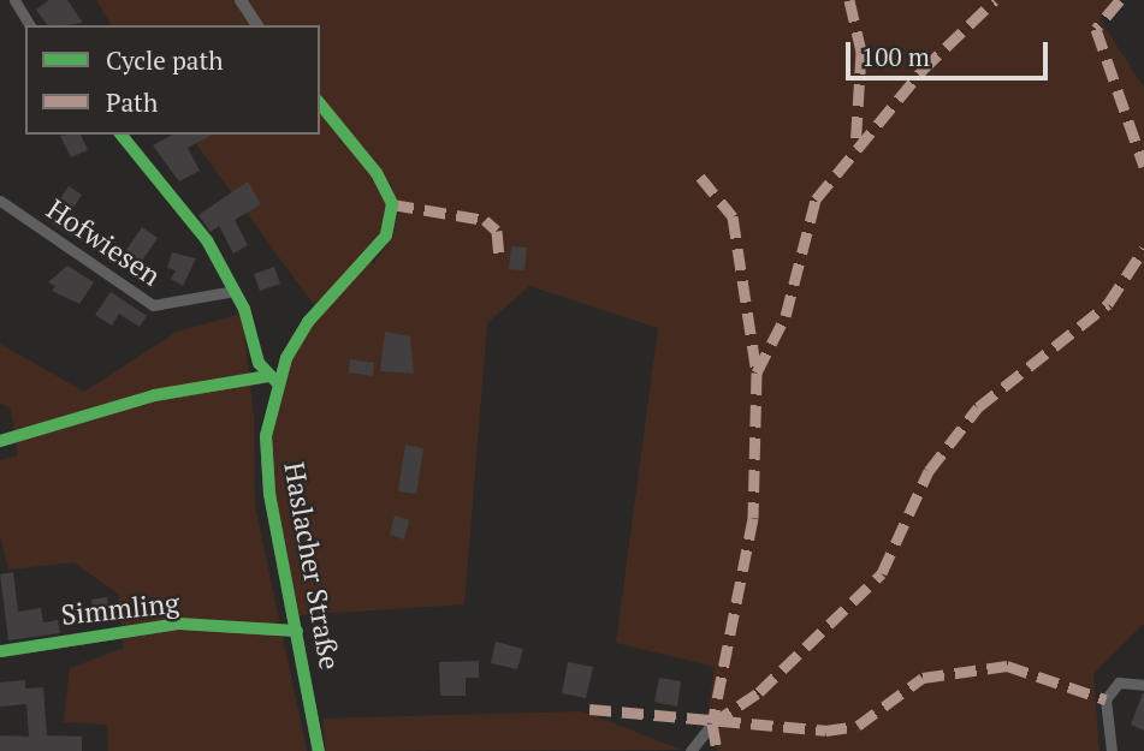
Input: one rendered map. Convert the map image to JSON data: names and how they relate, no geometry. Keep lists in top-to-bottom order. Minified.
{"streets":{"street":["Hofwiesen","Haslacher Straße","Simmling"]},"crossings":[["Haslacher Straße","Simmling"]],"legend":["Cycle path","Path"],"scale_bar":"100 m"}
